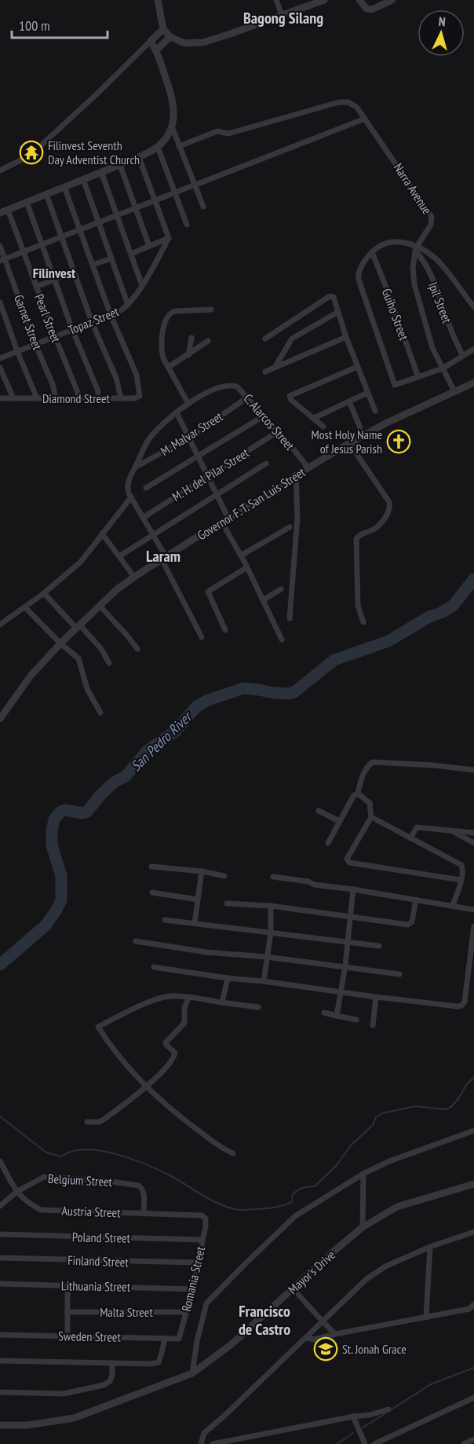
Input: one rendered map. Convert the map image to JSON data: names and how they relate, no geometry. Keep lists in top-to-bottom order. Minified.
{"streets":{"street":["Narra Avenue","Ipil Street","Guiho Street","Pearl Street","Topaz Street","Garnet Street","Diamond Street","C. Alarcos Street","M. Malvar Street","M. H. del Pilar Street","Governor F. T. San Luis Street","Belgium Street","Austria Street","Poland Street","Finland Street","Mayor's Drive","Romania Street","Lithuania Street","Malta Street","Sweden Street"]},"crossings":[["Narra Avenue","Ipil Street"],["Narra Avenue","Governor F. T. San Luis Street"],["Pearl Street","Topaz Street"],["Pearl Street","Diamond Street"],["Topaz Street","Garnet Street"],["Topaz Street","Diamond Street"],["Garnet Street","Diamond Street"],["C. Alarcos Street","M. Malvar Street"],["C. Alarcos Street","M. H. del Pilar Street"],["C. Alarcos Street","Governor F. T. San Luis Street"],["Belgium Street","Austria Street"],["Austria Street","Romania Street"],["Poland Street","Romania Street"],["Finland Street","Romania Street"],["Romania Street","Lithuania Street"],["Romania Street","Malta Street"],["Romania Street","Sweden Street"]],"districts":["Bagong Silang","Filinvest","Laram","Francisco de Castro"],"water":["San Pedro River"],"places":{"temple":["Filinvest Seventh Day Adventist Church"],"church":["Most Holy Name of Jesus Parish"],"school or university":["St. Jonah Grace"]},"scale_bar":"100 m","north":"top"}
